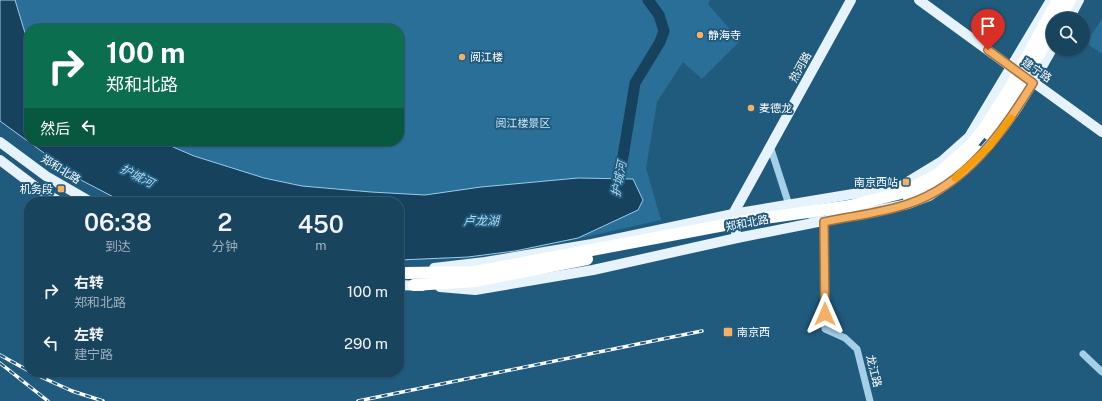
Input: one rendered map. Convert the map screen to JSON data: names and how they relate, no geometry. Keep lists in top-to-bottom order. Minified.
{"streets":{"highway":["郑和北路"],"main road":["热河路","建宁路"],"street":["龙江路"]},"crossings":[["热河路","郑和北路"],["建宁路","郑和北路"],["郑和北路","龙江路"]],"water":["护城河","卢龙湖"],"parks":["阅江楼景区"],"places":{"other":["静海寺","阅江楼","麦德龙"],"transit":["南京西站","机务段","南京西"]},"page":{"turn":["100 m","郑和北路"],"then":"然后","eta":["06:38","到达","2","分钟","450","m"],"list":[{"name":"右转","note":"郑和北路","value":"100 m"},{"name":"左转","note":"建宁路","value":"290 m"}]}}
